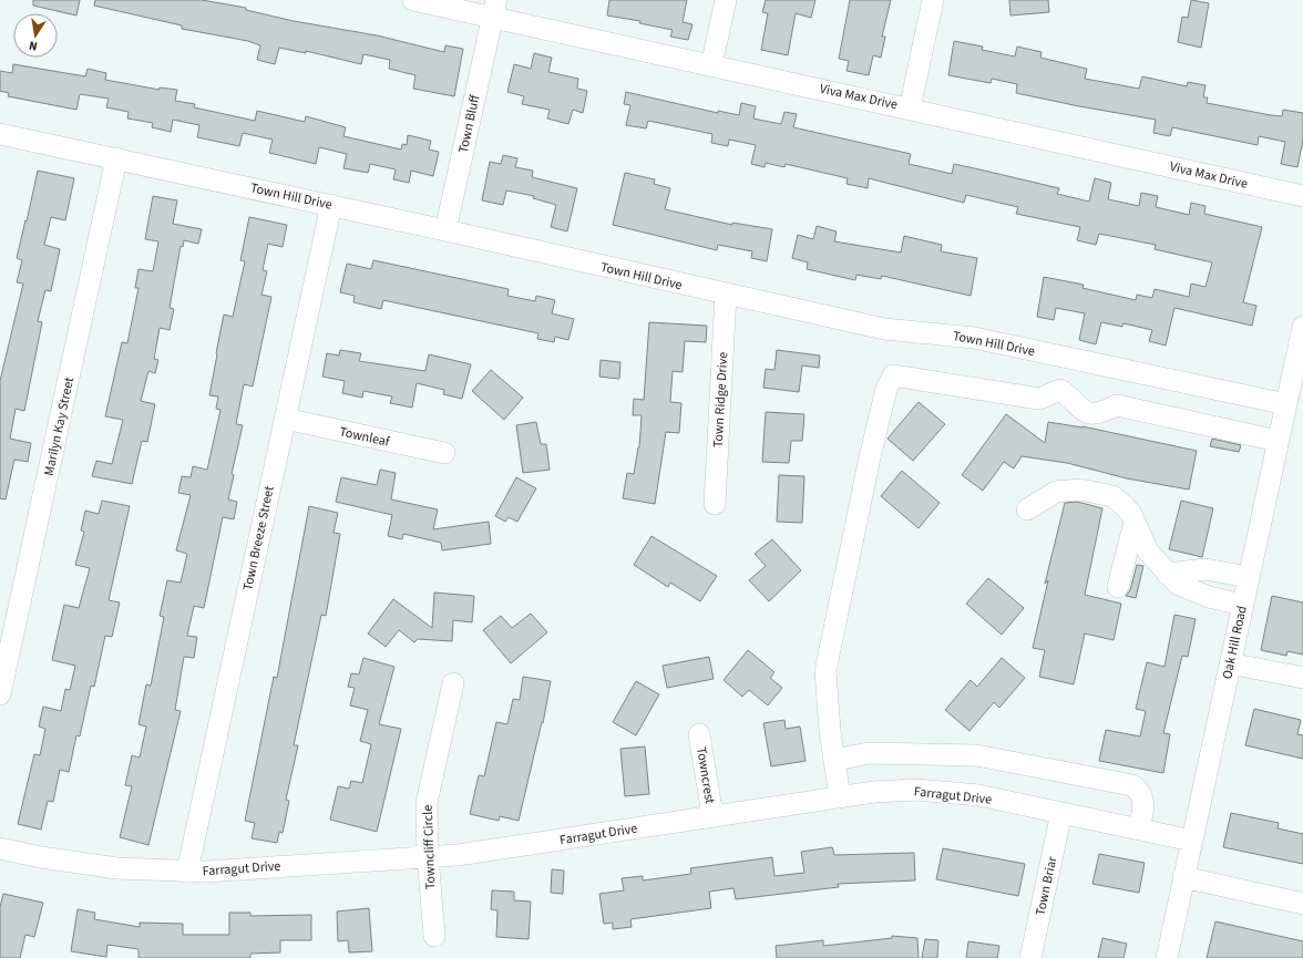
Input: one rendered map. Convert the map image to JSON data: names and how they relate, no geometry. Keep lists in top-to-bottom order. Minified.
{"streets":{"street":["Viva Max Drive","Town Bluff","Town Hill Drive","Town Ridge Drive","Marilyn Kay Street","Townleaf","Town Breeze Street","Oak Hill Road","Towncrest","Farragut Drive","Towncliff Circle","Town Briar"]},"crossings":[["Viva Max Drive","Town Bluff"],["Town Bluff","Town Hill Drive"],["Town Hill Drive","Town Ridge Drive"],["Town Hill Drive","Marilyn Kay Street"],["Town Hill Drive","Town Breeze Street"],["Town Hill Drive","Oak Hill Road"],["Townleaf","Town Breeze Street"],["Town Breeze Street","Farragut Drive"],["Oak Hill Road","Farragut Drive"],["Towncrest","Farragut Drive"],["Farragut Drive","Towncliff Circle"],["Farragut Drive","Town Briar"]],"north":"bottom"}
